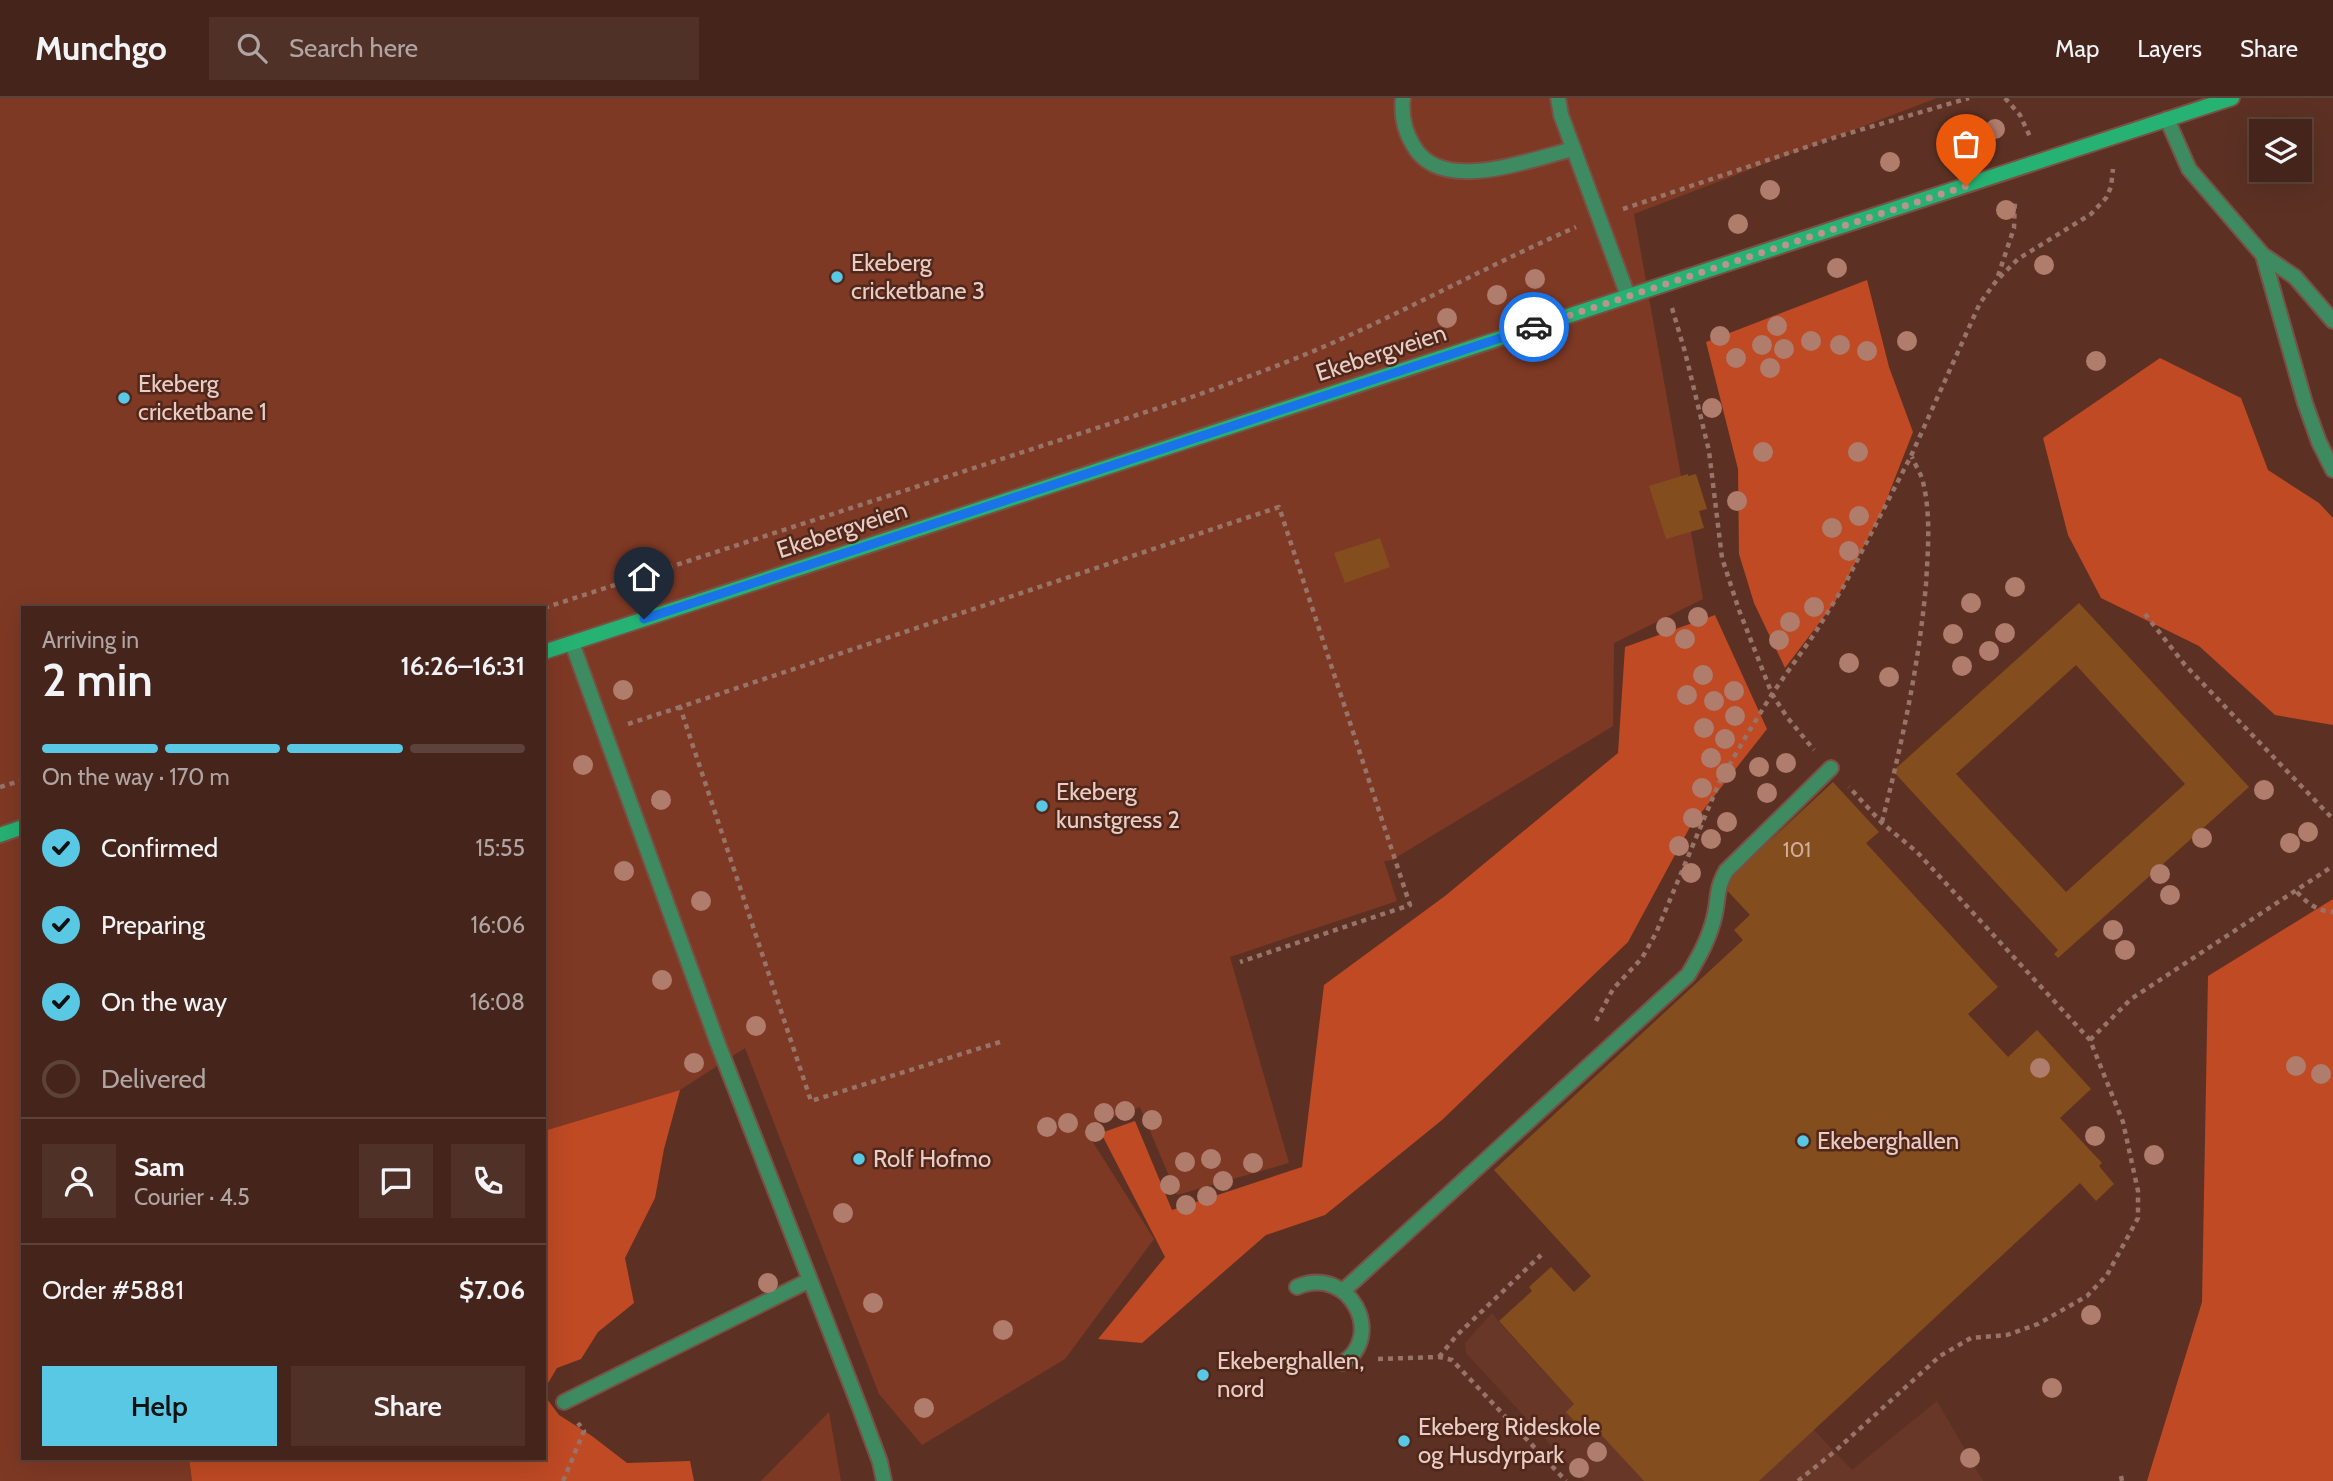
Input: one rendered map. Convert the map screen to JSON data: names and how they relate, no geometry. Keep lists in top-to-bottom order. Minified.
{"streets":{"street":["Ekebergveien"]},"places":["Ekeberg cricketbane 3","Ekeberg cricketbane 1","Ekeberg kunstgress 2","Ekeberghallen","Rolf Hofmo","Ekeberghallen, nord","Ekeberg Rideskole og Husdyrpark"],"house_numbers":["101"],"page":{"header":"Munchgo","search":"Search here","nav":["Map","Layers","Share"],"heading":["2 min","Arriving in","16:26–16:31"],"panel":["Sam","Courier · 4.5","Order #5881","$7.06"],"bar":"On the way · 170 m","list":[["Confirmed","15:55"],["Preparing","16:06"],["On the way","16:08"],"Delivered"],"buttons":["Help","Share"]}}
